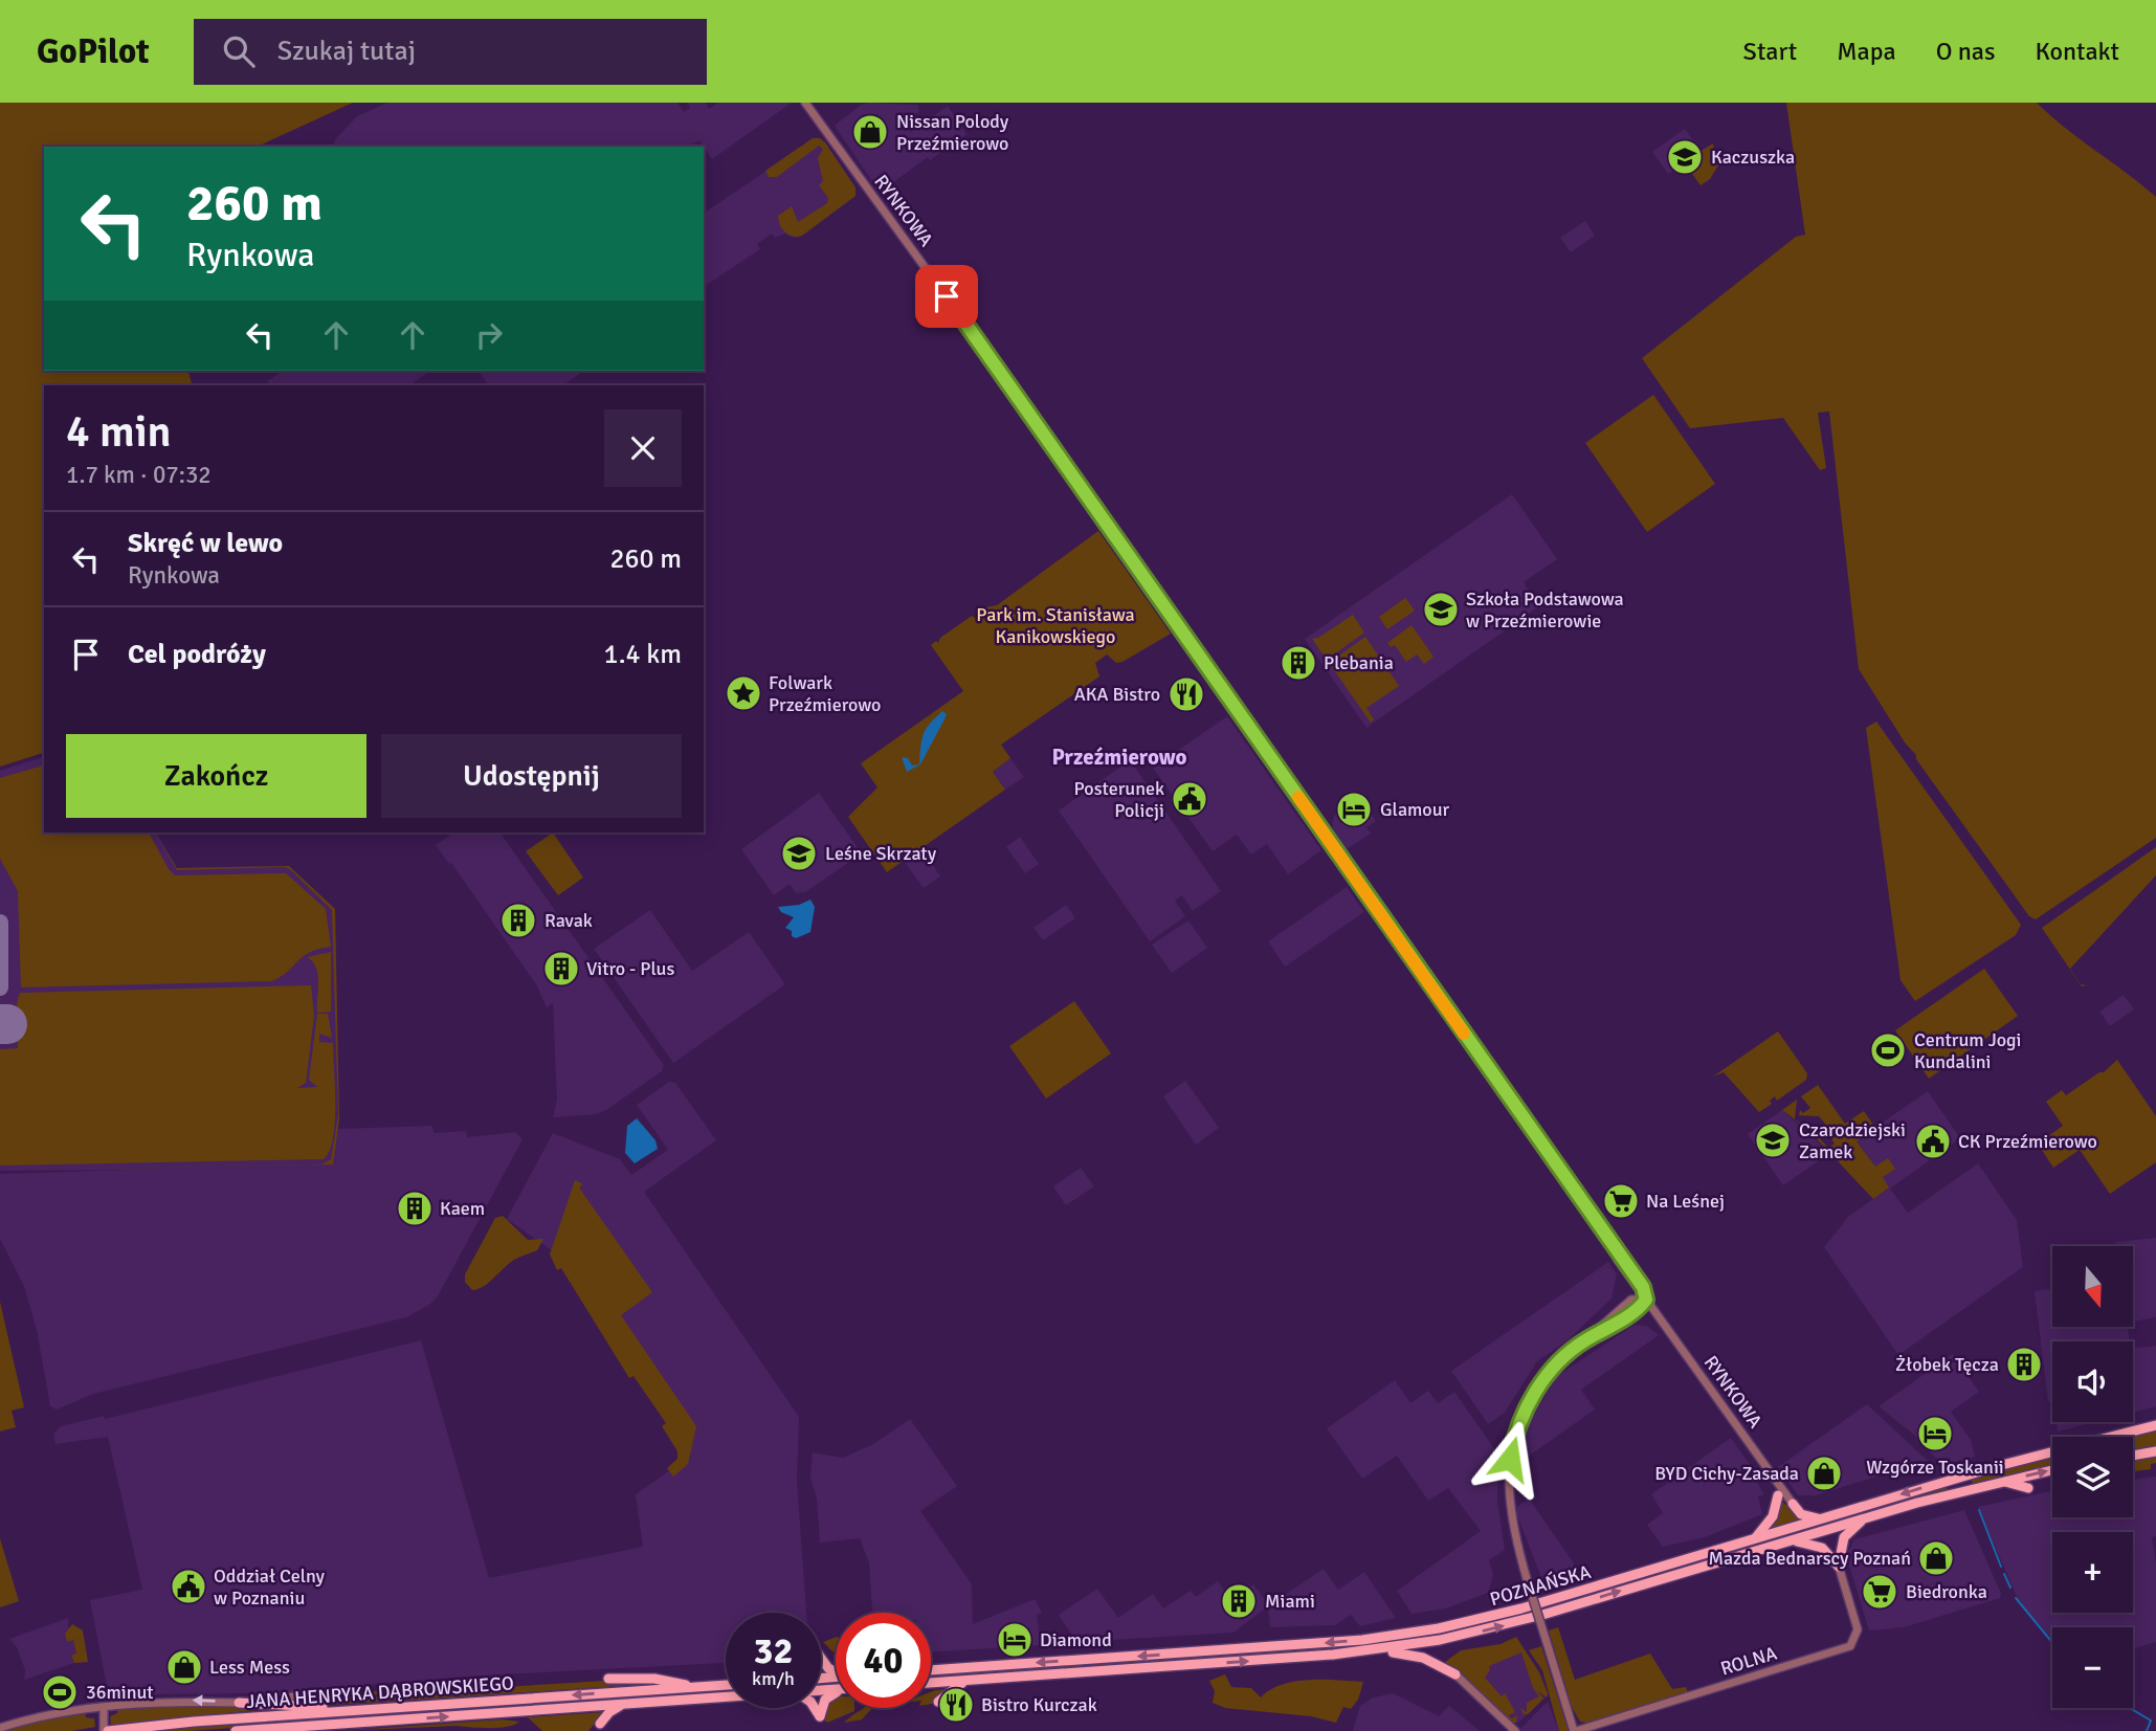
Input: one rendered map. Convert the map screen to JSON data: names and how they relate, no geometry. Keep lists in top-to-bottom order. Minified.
{"streets":{"main road":["POZNAŃSKA","JANA HENRYKA DĄBROWSKIEGO"],"street":["RYNKOWA","ROLNA"]},"districts":["Przeźmierowo"],"parks":["Park im. Stanisława Kanikowskiego"],"places":{"shop":["Nissan Polody Przeźmierowo","BYD Cichy-Zasada","Mazda Bednarscy Poznań","Less Mess"],"school or university":["Kaczuszka","Szkoła Podstawowa w Przeźmierowie","Leśne Skrzaty","Czarodziejski Zamek"],"building":["Plebania","Ravak","Vitro - Plus","Kaem","Żłobek Tęcza","Miami"],"place":["Folwark Przeźmierowo"],"restaurant":["AKA Bistro","Bistro Kurczak"],"public building":["Posterunek Policji","CK Przeźmierowo","Oddział Celny w Poznaniu"],"hotel":["Glamour","Wzgórze Toskanii","Diamond"],"sports":["Centrum Jogi Kundalini","36minut"],"supermarket":["Na Leśnej","Biedronka"]},"north":"bottom","page":{"header":"GoPilot","search":"Szukaj tutaj","nav":["Start","Mapa","O nas","Kontakt"],"turn":["260 m","Rynkowa"],"heading":["4 min","1.7 km · 07:32"],"list":[{"name":"Skręć w lewo","note":"Rynkowa","value":"260 m"},{"name":"Cel podróży","value":"1.4 km"}],"buttons":["Zakończ","Udostępnij"],"map_buttons":["+","−"],"speed":"32 km/h","limit":"40"}}
